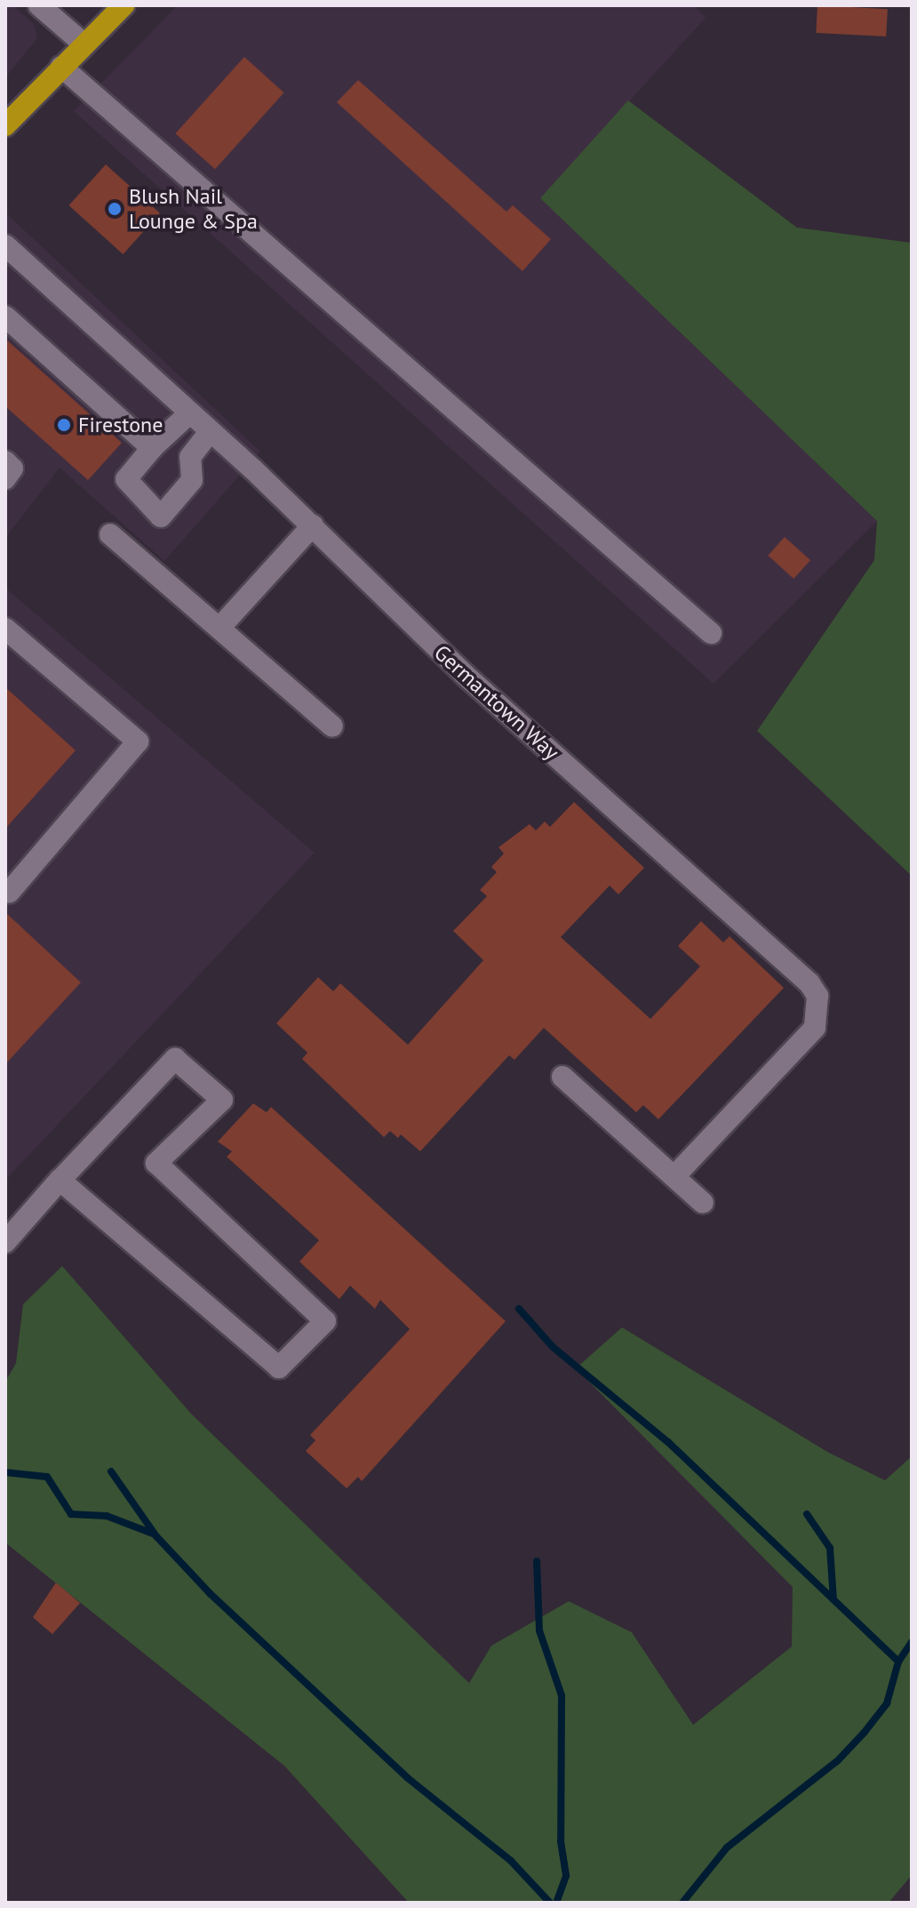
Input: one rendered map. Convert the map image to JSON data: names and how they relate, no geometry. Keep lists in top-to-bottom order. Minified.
{"streets":{"street":["Germantown Way"]},"places":["Blush Nail Lounge & Spa","Firestone"]}
